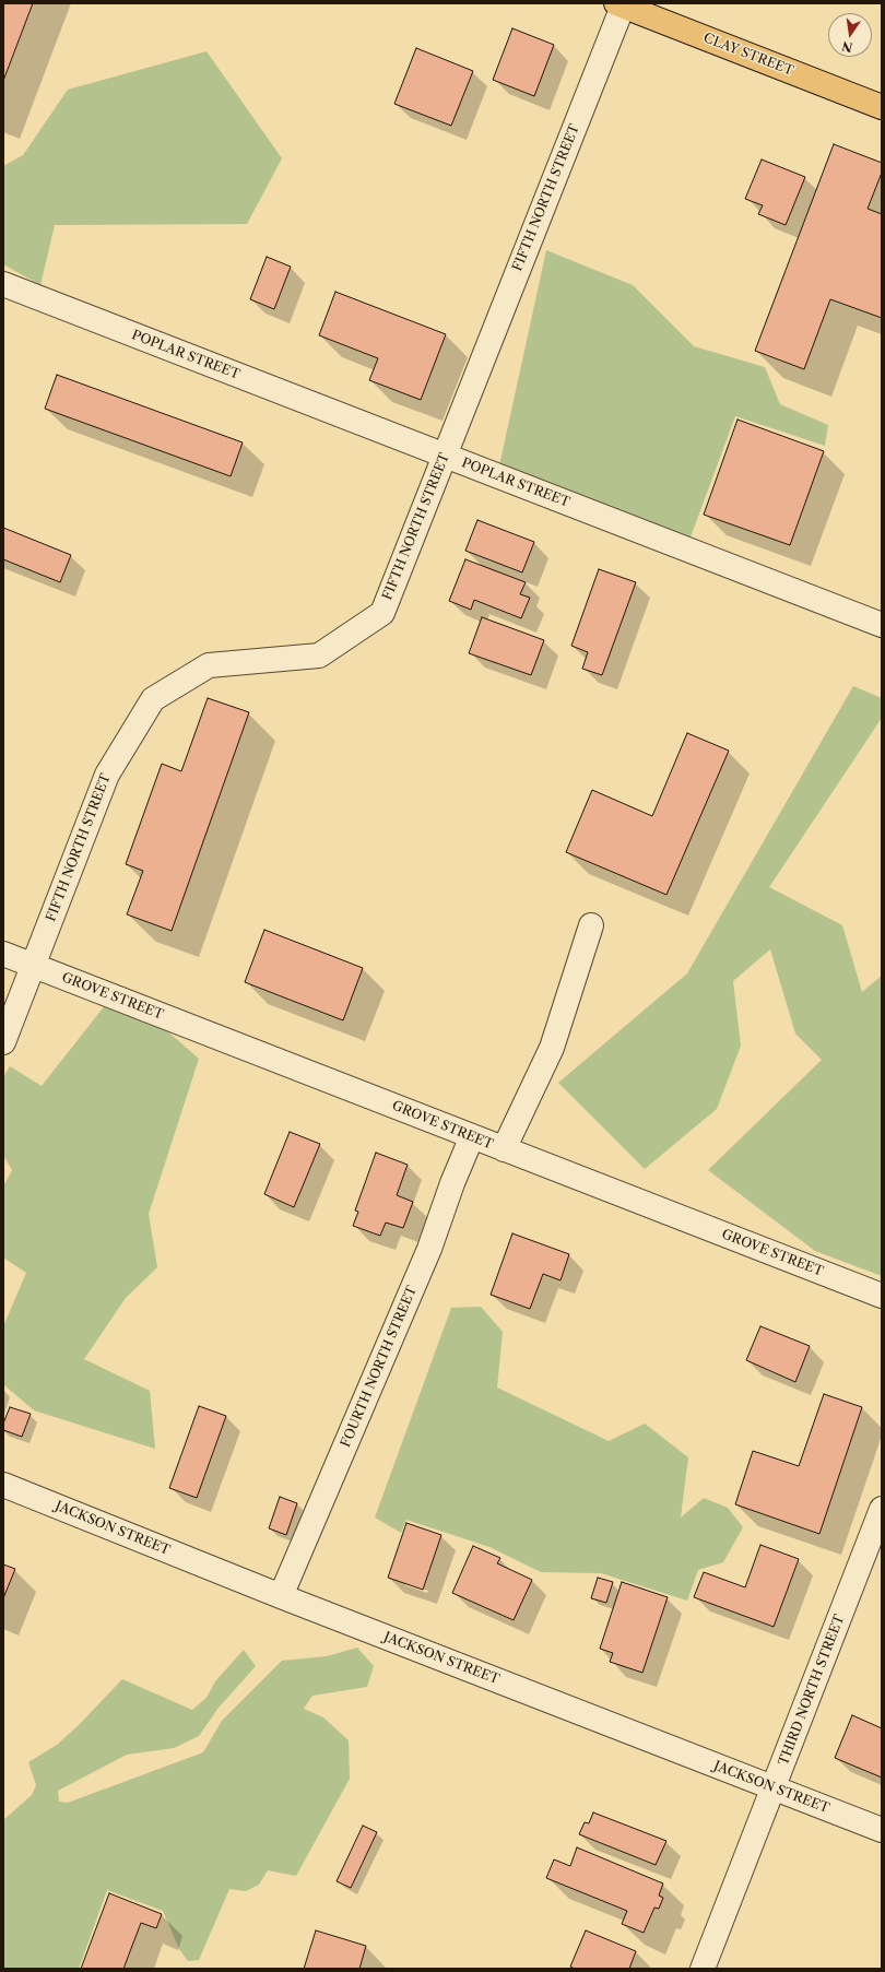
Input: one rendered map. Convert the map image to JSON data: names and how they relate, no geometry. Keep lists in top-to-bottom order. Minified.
{"streets":{"main road":["CLAY STREET"],"street":["FIFTH NORTH STREET","POPLAR STREET","GROVE STREET","FOURTH NORTH STREET","JACKSON STREET","THIRD NORTH STREET"]},"crossings":[["CLAY STREET","FIFTH NORTH STREET"],["FIFTH NORTH STREET","POPLAR STREET"],["FIFTH NORTH STREET","GROVE STREET"],["GROVE STREET","FOURTH NORTH STREET"],["FOURTH NORTH STREET","JACKSON STREET"],["JACKSON STREET","THIRD NORTH STREET"]],"north":"bottom"}
